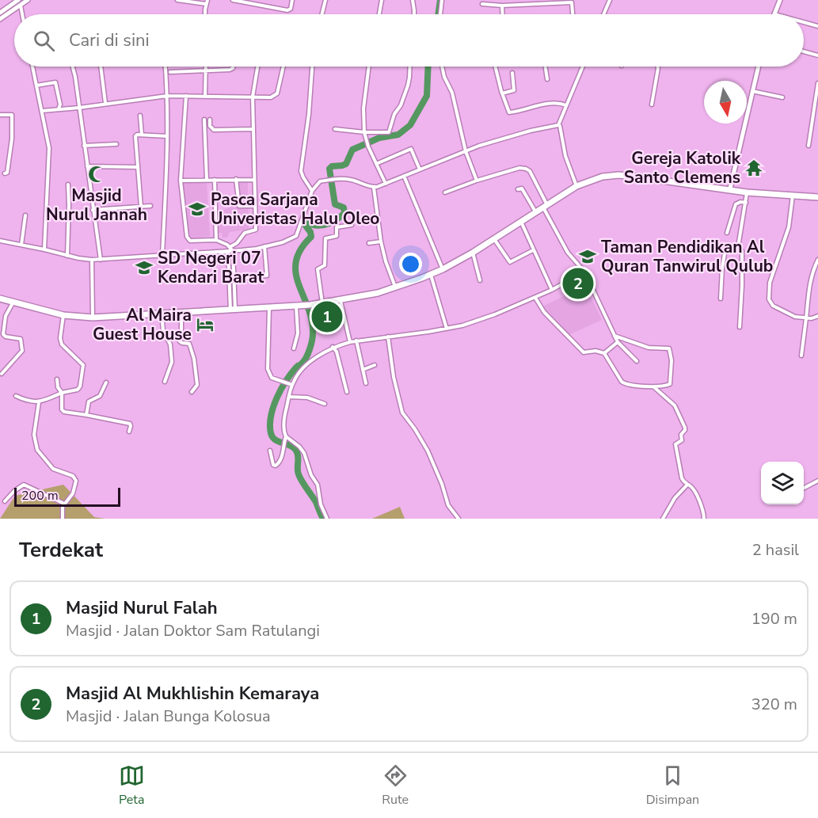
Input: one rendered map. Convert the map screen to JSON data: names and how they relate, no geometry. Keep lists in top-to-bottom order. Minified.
{"places":{"temple":["Gereja Katolik Santo Clemens"],"mosque":["Masjid Nurul Jannah"],"school or university":["Pasca Sarjana Univeristas Halu Oleo","Taman Pendidikan Al Quran Tanwirul Qulub","SD Negeri 07 Kendari Barat"],"hotel":["Al Maira Guest House"]},"scale_bar":"200 m","north":"bottom","page":{"search":"Cari di sini","pins":["2","1"],"scale":"200 m","heading":["Terdekat","2 hasil"],"list":[{"mark":"1","name":"Masjid Nurul Falah","note":"Masjid · Jalan Doktor Sam Ratulangi","value":"190 m"},{"mark":"2","name":"Masjid Al Mukhlishin Kemaraya","note":"Masjid · Jalan Bunga Kolosua","value":"320 m"}],"nav":["Peta","Rute","Disimpan"]}}
